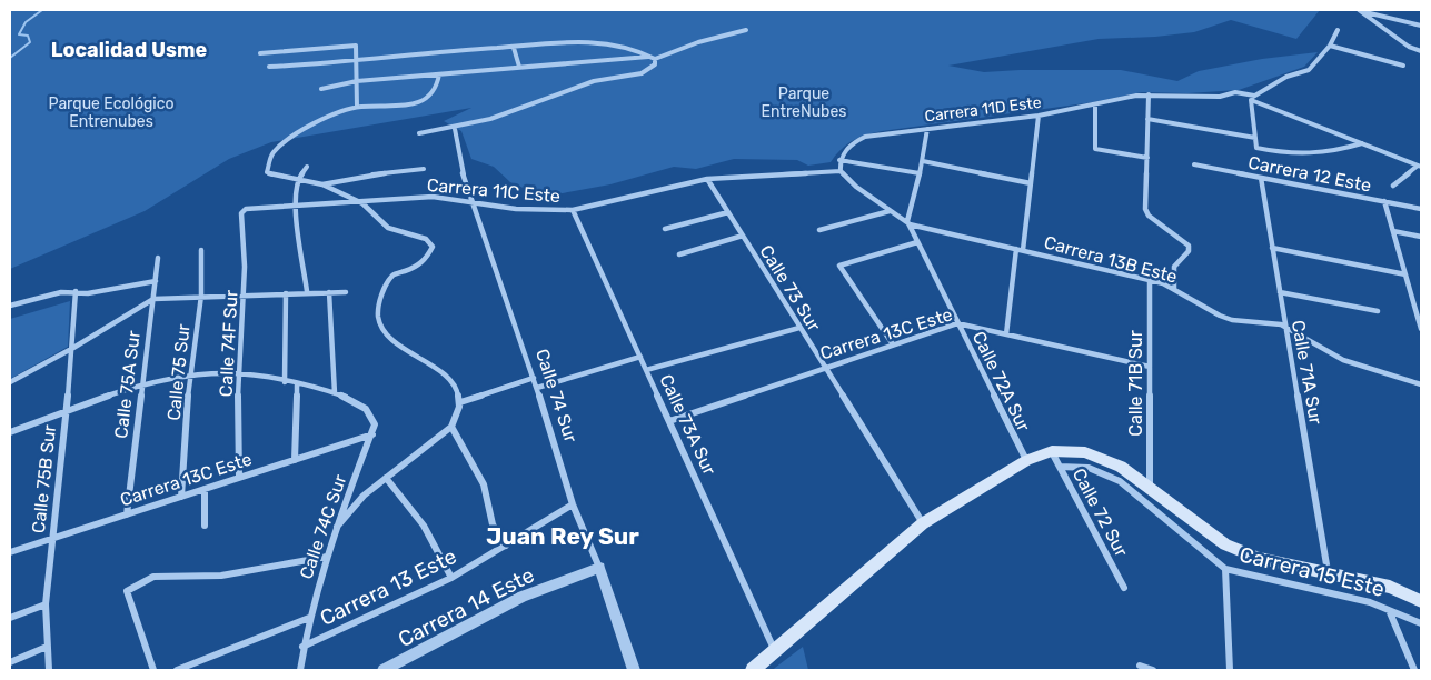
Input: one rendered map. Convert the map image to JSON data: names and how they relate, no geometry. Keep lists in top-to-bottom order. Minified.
{"streets":{"street":["Carrera 11D Este","Carrera 12 Este","Carrera 11C Este","Carrera 13B Este","Calle 73 Sur","Carrera 13C Este","Calle 74F Sur","Calle 75 Sur","Calle 71A Sur","Calle 72A Sur","Calle 71B Sur","Calle 75A Sur","Calle 74 Sur","Calle 73A Sur","Calle 75B Sur","Calle 72 Sur","Calle 74C Sur","Carrera 15 Este","Carrera 13 Este","Carrera 14 Este"]},"crossings":[["Carrera 12 Este","Calle 71A Sur"],["Carrera 11C Este","Calle 73 Sur"],["Carrera 11C Este","Calle 74F Sur"],["Carrera 11C Este","Calle 74 Sur"],["Carrera 11C Este","Calle 73A Sur"],["Carrera 13B Este","Calle 71A Sur"],["Carrera 13B Este","Calle 72A Sur"],["Carrera 13B Este","Calle 71B Sur"],["Calle 73 Sur","Carrera 13C Este"],["Carrera 13C Este","Calle 74F Sur"],["Carrera 13C Este","Calle 75 Sur"],["Carrera 13C Este","Calle 72A Sur"],["Carrera 13C Este","Calle 71B Sur"],["Carrera 13C Este","Calle 75A Sur"],["Carrera 13C Este","Calle 73A Sur"],["Carrera 13C Este","Calle 75B Sur"],["Carrera 13C Este","Calle 74C Sur"],["Calle 74 Sur","Carrera 13 Este"],["Calle 74 Sur","Carrera 14 Este"],["Calle 72 Sur","Carrera 15 Este"],["Calle 74C Sur","Carrera 13 Este"]],"districts":["Localidad Usme","Juan Rey Sur"],"parks":["Parque EntreNubes","Parque Ecológico Entrenubes"]}
